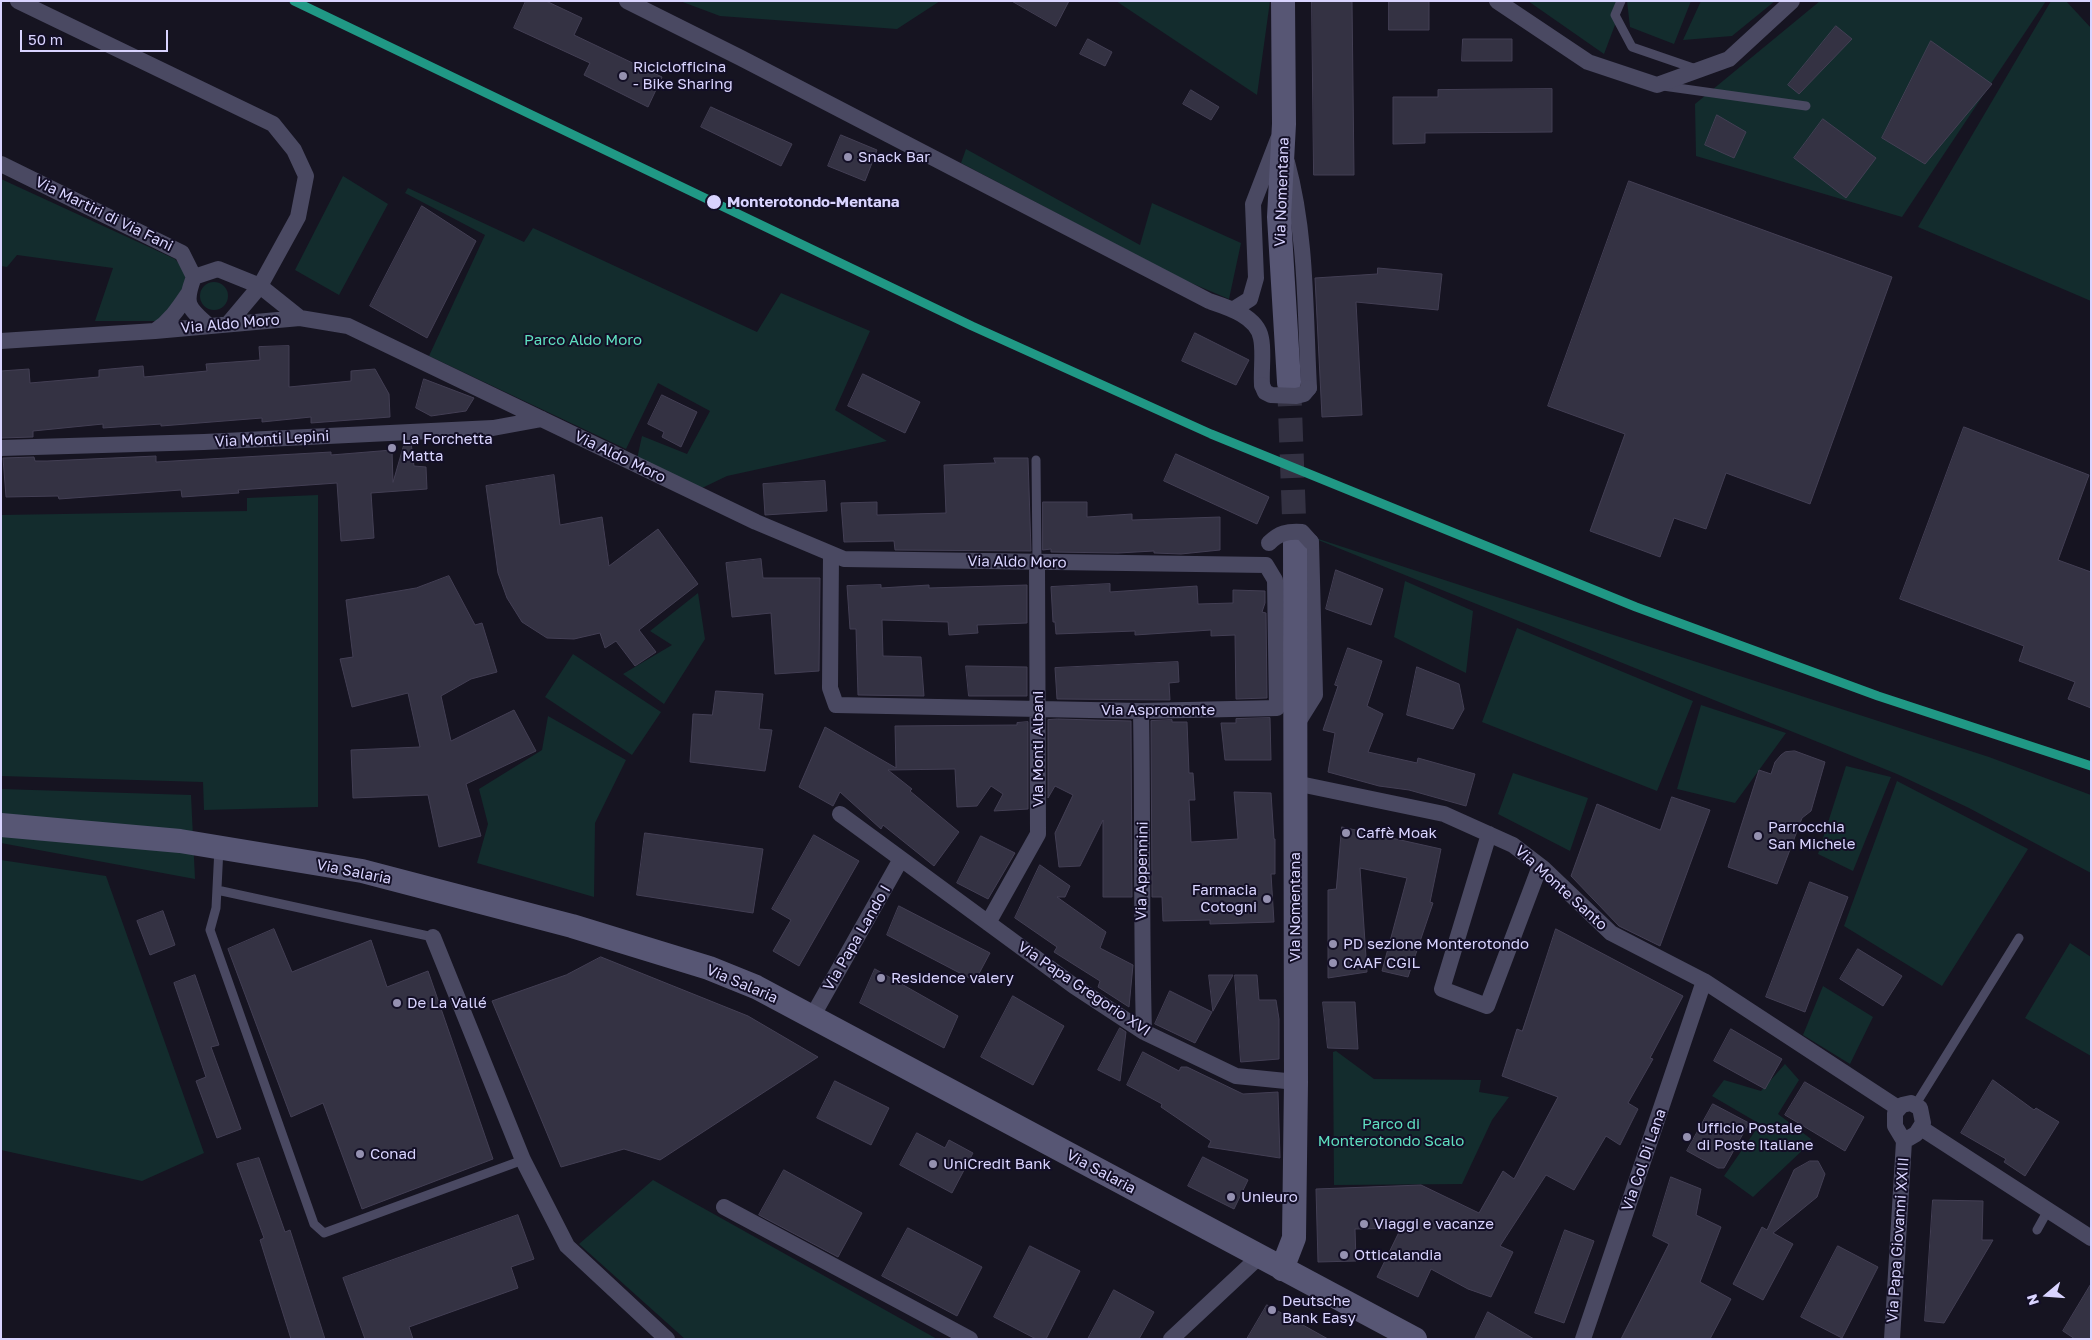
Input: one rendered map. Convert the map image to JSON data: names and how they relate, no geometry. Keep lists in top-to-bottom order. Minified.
{"streets":{"main road":["Via Nomentana","Via Salaria"],"street":["Via Martiri di Via Fani","Via Aldo Moro","Via Monti Lepini","Via Aspromonte","Via Monti Albani","Via Appennini","Via Monte Santo","Via Papa Lando I","Via Papa Gregorio XVI","Via Col Di Lana","Via Papa Giovanni XXIII"]},"crossings":[["Via Nomentana","Via Salaria"],["Via Nomentana","Via Monte Santo"],["Via Nomentana","Via Papa Gregorio XVI"],["Via Aldo Moro","Via Monti Lepini"],["Via Aldo Moro","Via Aspromonte"],["Via Aldo Moro","Via Monti Albani"],["Via Aspromonte","Via Monti Albani"],["Via Aspromonte","Via Appennini"],["Via Monti Albani","Via Papa Gregorio XVI"],["Via Appennini","Via Papa Gregorio XVI"],["Via Salaria","Via Papa Lando I"],["Via Monte Santo","Via Col Di Lana"],["Via Monte Santo","Via Papa Giovanni XXIII"]],"parks":["Parco Aldo Moro","Parco di Monterotondo Scalo"],"places":["Riciclofficina - Bike Sharing","Snack Bar","Monterotondo-Mentana","La Forchetta Matta","Caffè Moak","Parrocchia San Michele","Farmacia Cotogni","PD sezione Monterotondo","CAAF CGIL","Residence valery","De La Vallé","Ufficio Postale di Poste Italiane","Conad","UniCredit Bank","Unieuro","Viaggi e vacanze","Otticalandia","Deutsche Bank Easy"],"scale_bar":"50 m","north":"left"}
